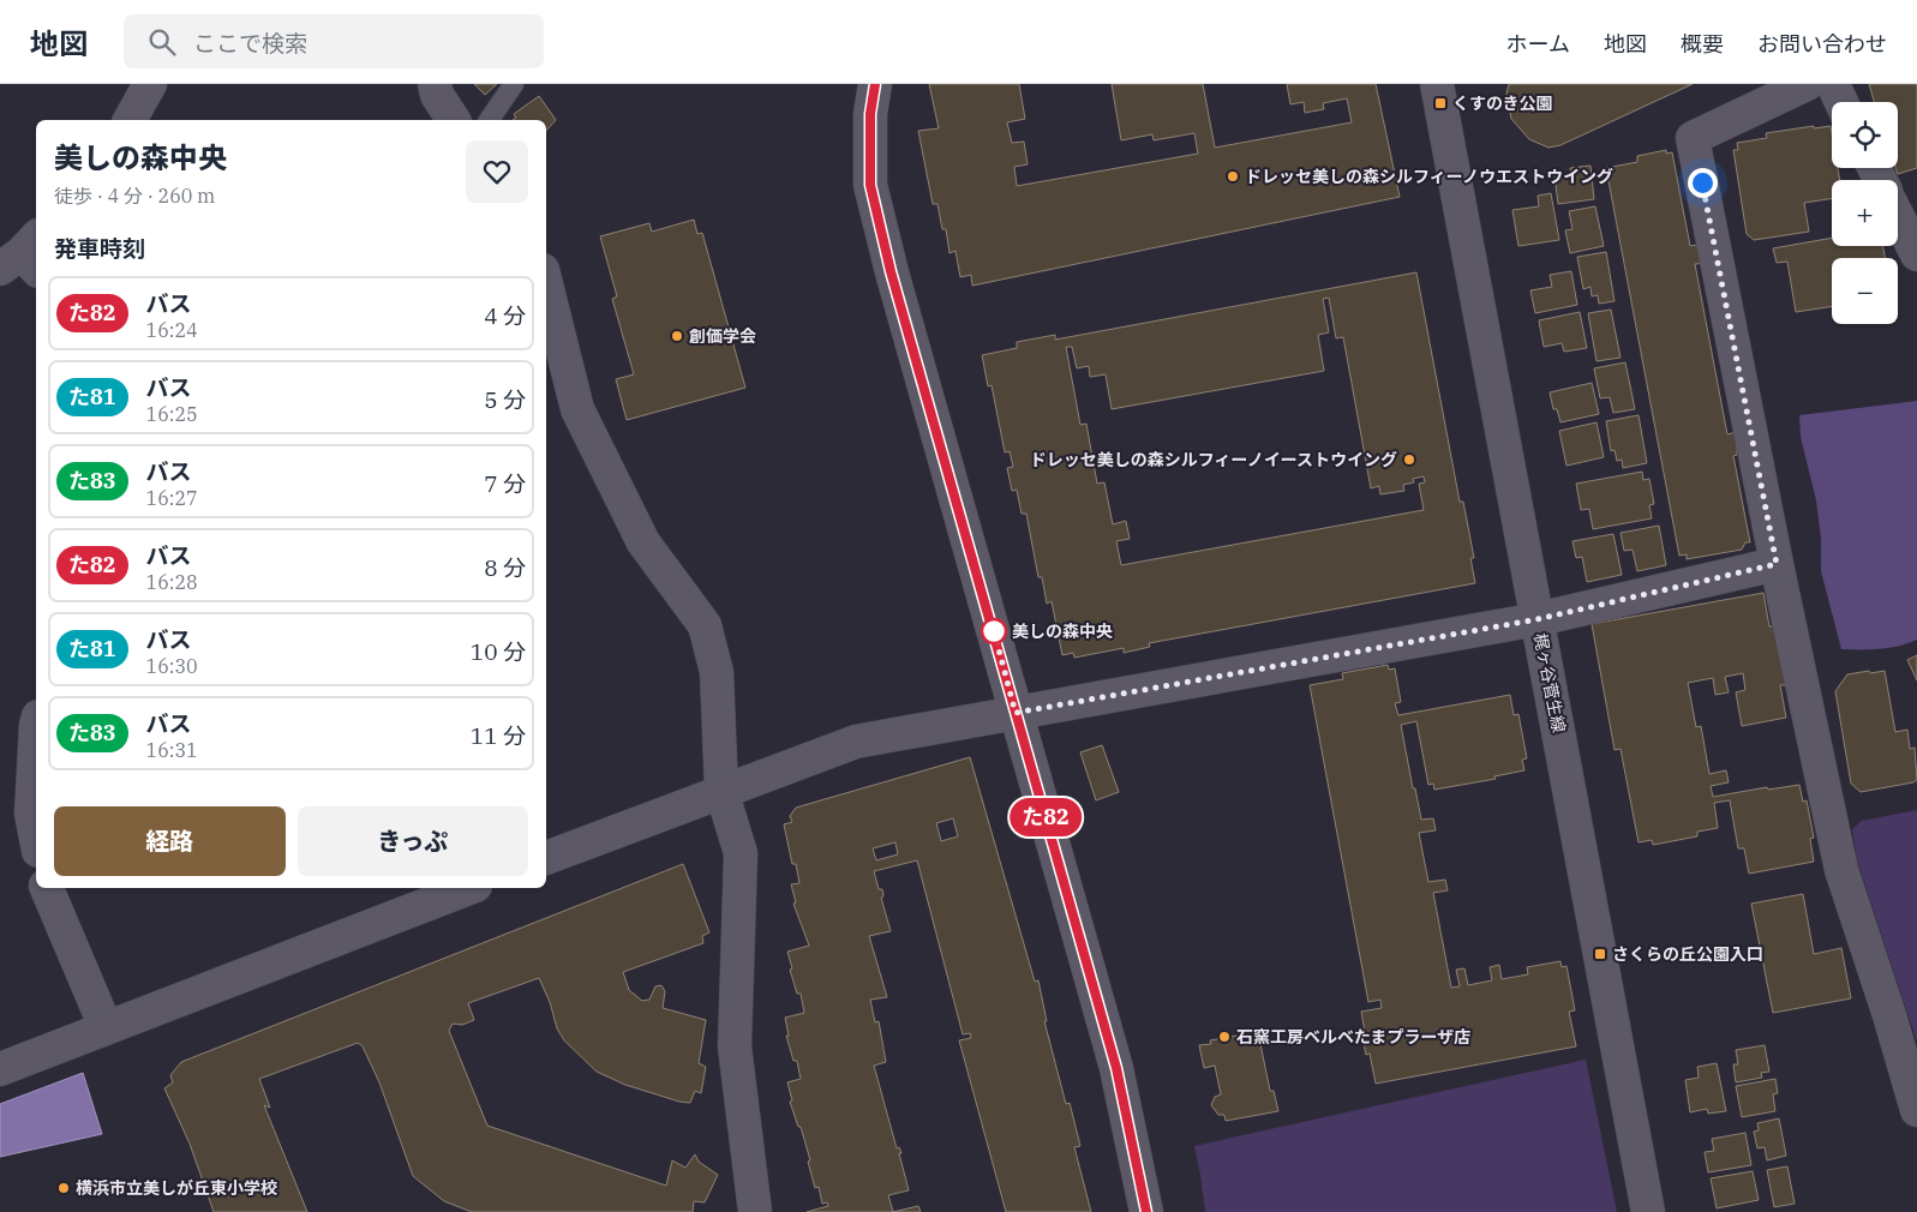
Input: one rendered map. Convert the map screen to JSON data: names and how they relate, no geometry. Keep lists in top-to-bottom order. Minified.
{"streets":{"street":["梶ヶ谷菅生線"]},"places":{"transit":["くすのき公園","さくらの丘公園入口"],"other":["ドレッセ美しの森シルフィーノウエストウイング","創価学会","ドレッセ美しの森シルフィーノイーストウイング","美しの森中央","石窯工房ベルベたまプラーザ店","横浜市立美しが丘東小学校"]},"lines":["bus line た82"],"page":{"header":"地図","search":"ここで検索","nav":["ホーム","地図","概要","お問い合わせ"],"on_map":"た82","map_buttons":["+","−"],"heading":[["美しの森中央","徒歩 · 4 分 · 260 m"],"発車時刻"],"list":[{"mark":"た82","name":"バス","note":"16:24","value":"4 分"},{"mark":"た81","name":"バス","note":"16:25","value":"5 分"},{"mark":"た83","name":"バス","note":"16:27","value":"7 分"},{"mark":"た82","name":"バス","note":"16:28","value":"8 分"},{"mark":"た81","name":"バス","note":"16:30","value":"10 分"},{"mark":"た83","name":"バス","note":"16:31","value":"11 分"}],"buttons":["経路","きっぷ"]}}
